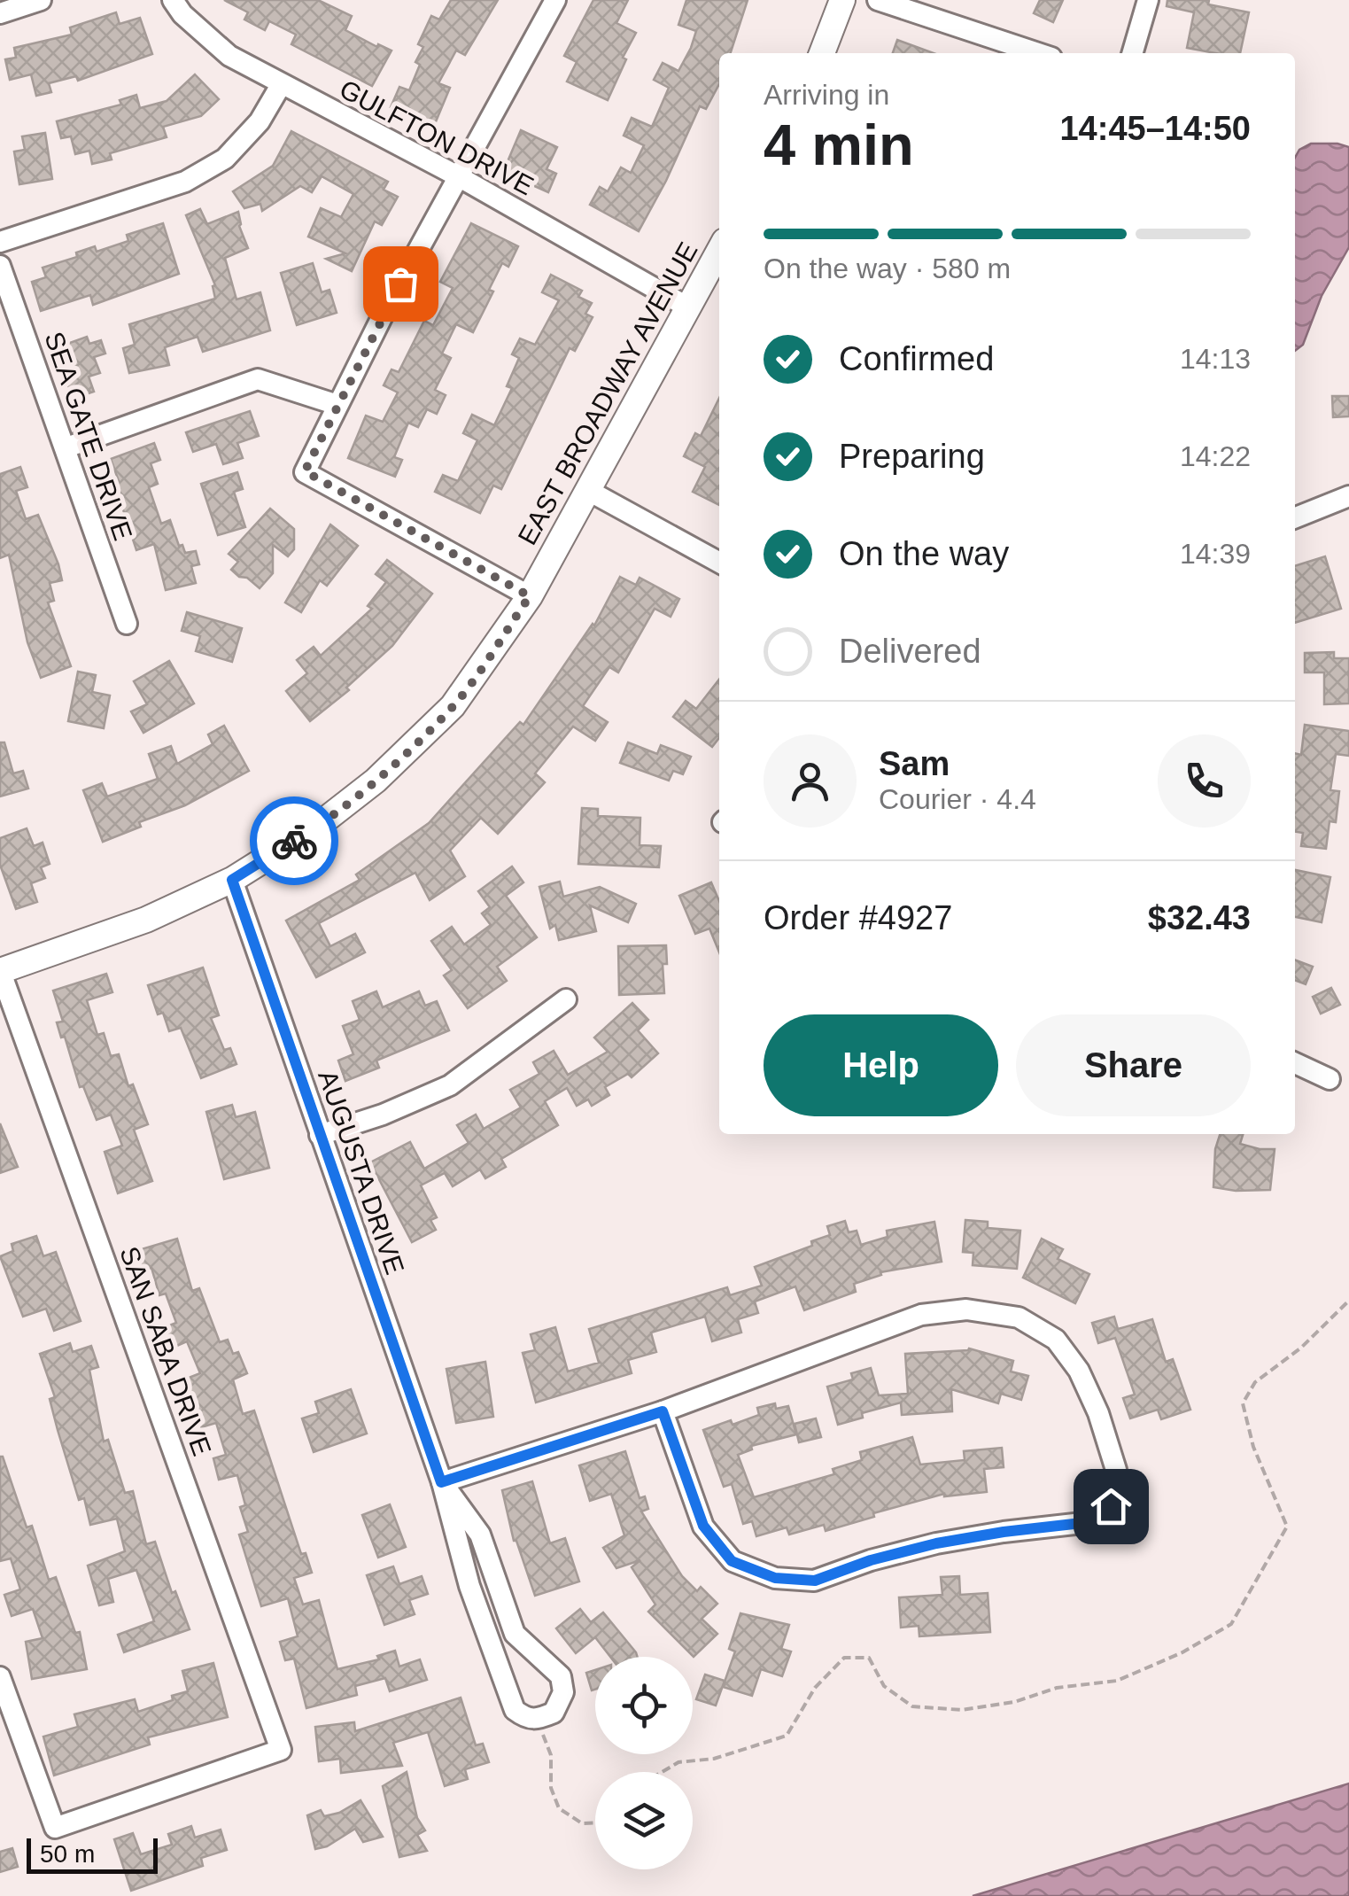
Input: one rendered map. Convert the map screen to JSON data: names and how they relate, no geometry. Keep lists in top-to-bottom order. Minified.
{"streets":{"street":["GULFTON DRIVE","EAST BROADWAY AVENUE","SEA GATE DRIVE","AUGUSTA DRIVE","SAN SABA DRIVE"]},"crossings":[["GULFTON DRIVE","EAST BROADWAY AVENUE"],["EAST BROADWAY AVENUE","AUGUSTA DRIVE"],["EAST BROADWAY AVENUE","SAN SABA DRIVE"]],"scale_bar":"50 m","page":{"heading":["4 min","Arriving in","14:45–14:50"],"panel":["Sam","Courier · 4.4","Order #4927","$32.43"],"bar":"On the way · 580 m","list":[["Confirmed","14:13"],["Preparing","14:22"],["On the way","14:39"],"Delivered"],"buttons":["Help","Share"],"scale":"50 m"}}
